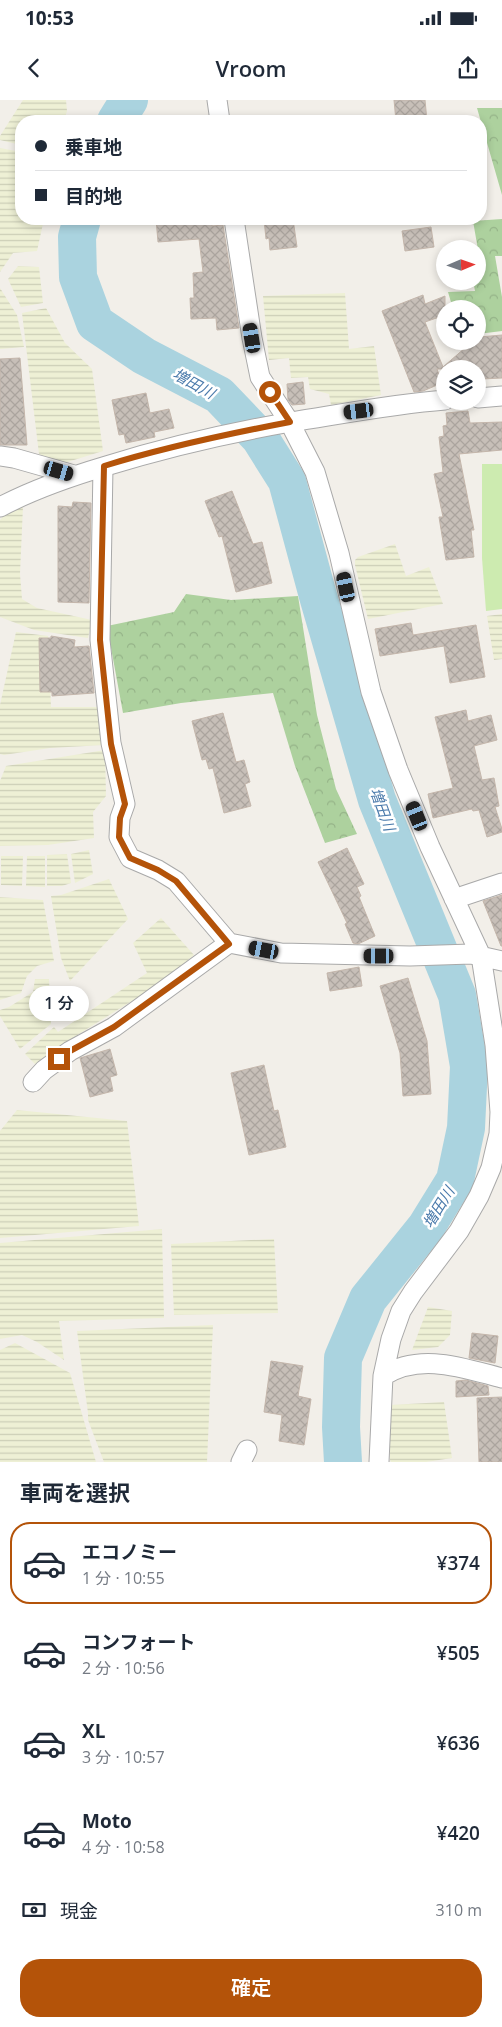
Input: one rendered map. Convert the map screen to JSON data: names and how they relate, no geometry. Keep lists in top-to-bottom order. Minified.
{"water":["増田川"],"north":"right","page":{"status":"10:53","header":"Vroom","banner":["乗車地","目的地"],"bubble":"1 分","heading":"車両を選択","list":[{"name":"エコノミー","note":"1 分 · 10:55","value":"¥374"},{"name":"コンフォート","note":"2 分 · 10:56","value":"¥505"},{"name":"XL","note":"3 分 · 10:57","value":"¥636"},{"name":"Moto","note":"4 分 · 10:58","value":"¥420"}],"pay":["現金","310 m"],"buttons":"確定"}}
